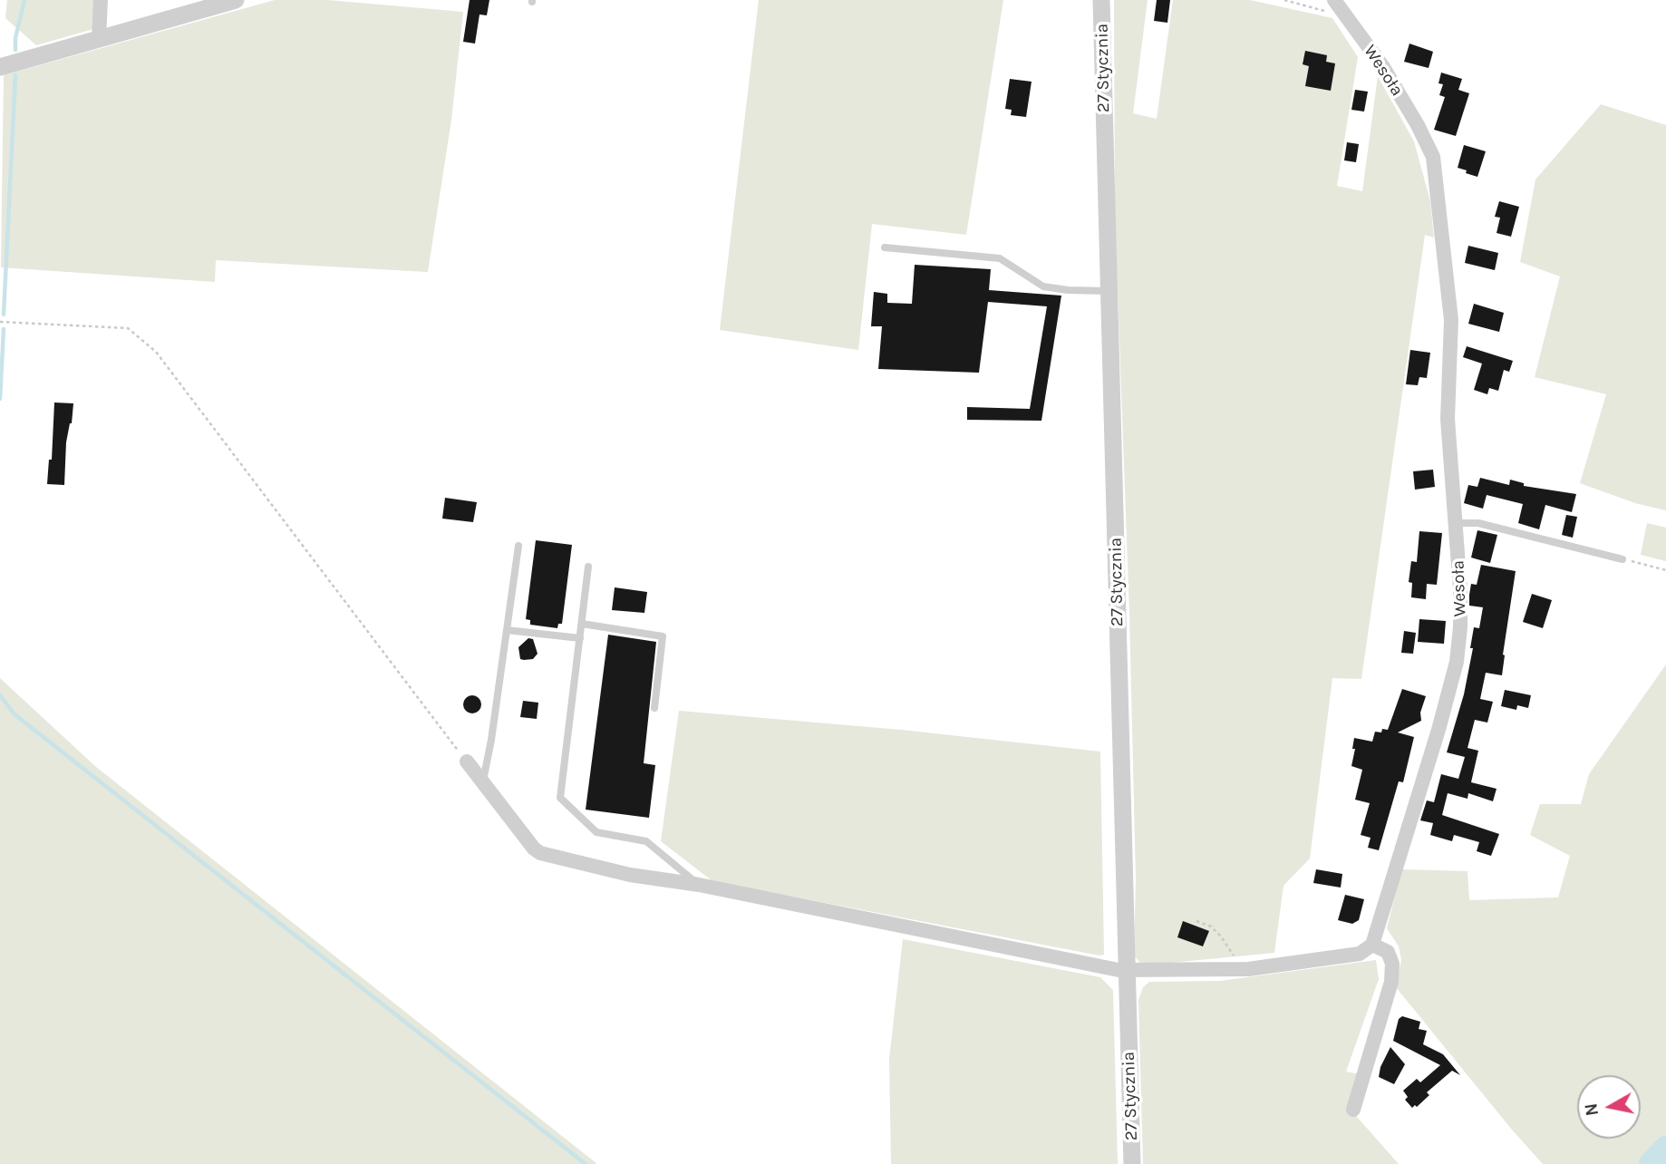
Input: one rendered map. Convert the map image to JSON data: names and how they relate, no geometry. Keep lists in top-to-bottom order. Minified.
{"streets":{"street":["27 Stycznia","Wesoła"]},"north":"left"}
